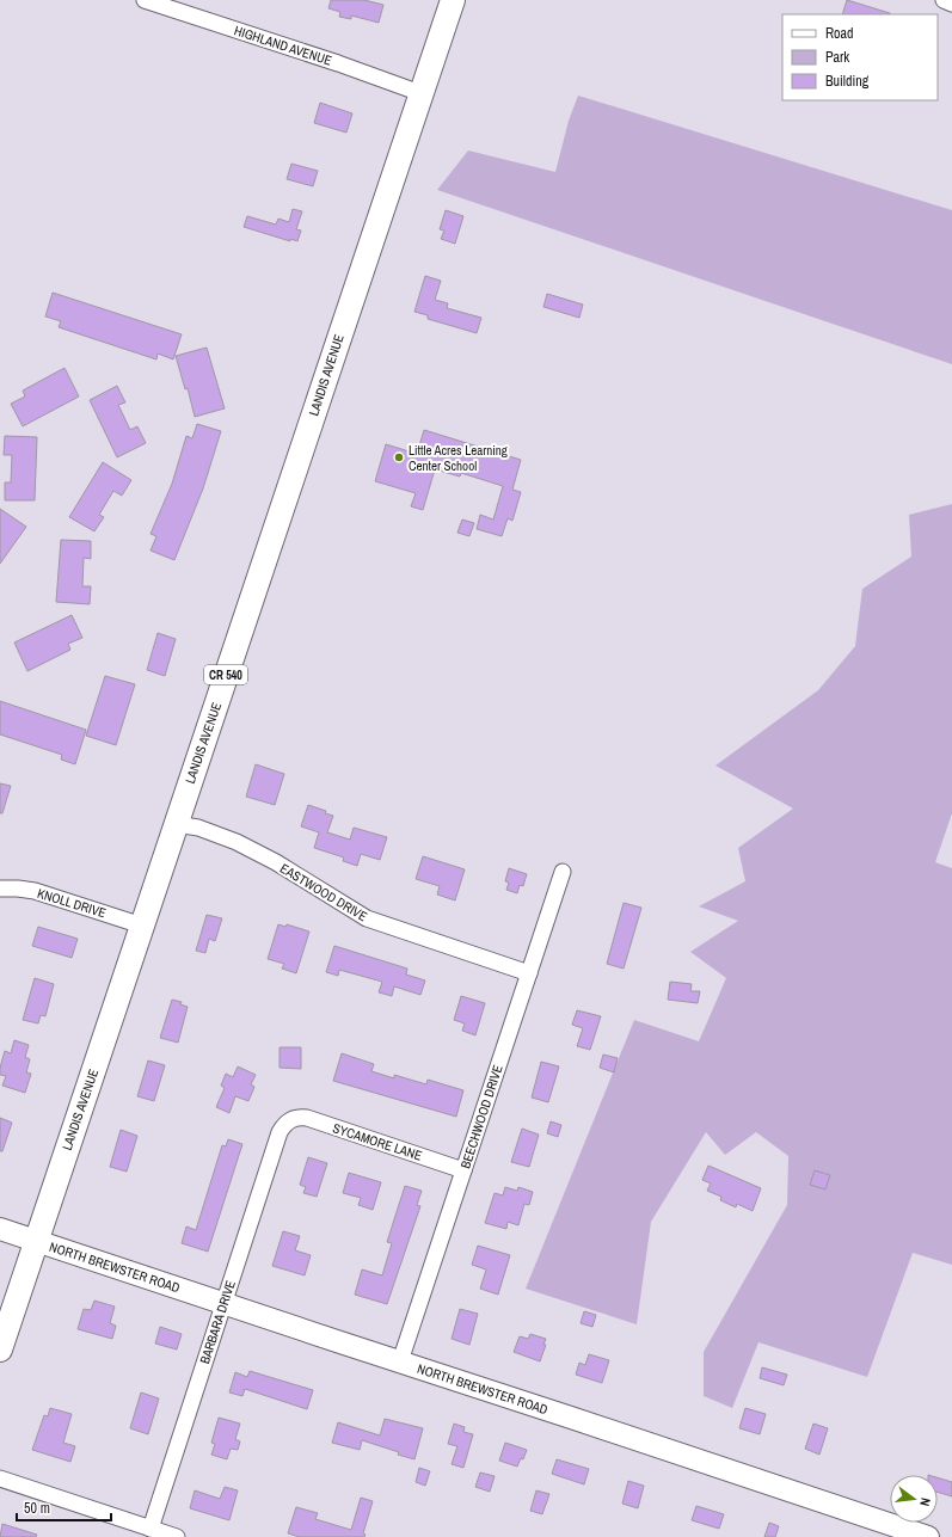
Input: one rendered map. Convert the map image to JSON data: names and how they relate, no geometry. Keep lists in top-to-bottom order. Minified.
{"streets":{"main road":["LANDIS AVENUE","CR 540","NORTH BREWSTER ROAD"],"street":["HIGHLAND AVENUE","EASTWOOD DRIVE","KNOLL DRIVE","BEECHWOOD DRIVE","SYCAMORE LANE","BARBARA DRIVE"]},"crossings":[["HIGHLAND AVENUE","LANDIS AVENUE"],["LANDIS AVENUE","EASTWOOD DRIVE"],["LANDIS AVENUE","KNOLL DRIVE"],["LANDIS AVENUE","NORTH BREWSTER ROAD"],["EASTWOOD DRIVE","BEECHWOOD DRIVE"],["BEECHWOOD DRIVE","SYCAMORE LANE"],["BEECHWOOD DRIVE","NORTH BREWSTER ROAD"],["SYCAMORE LANE","BARBARA DRIVE"],["NORTH BREWSTER ROAD","BARBARA DRIVE"]],"places":["Little Acres Learning Center School"],"legend":["Road","Park","Building"],"scale_bar":"50 m","north":"right"}
